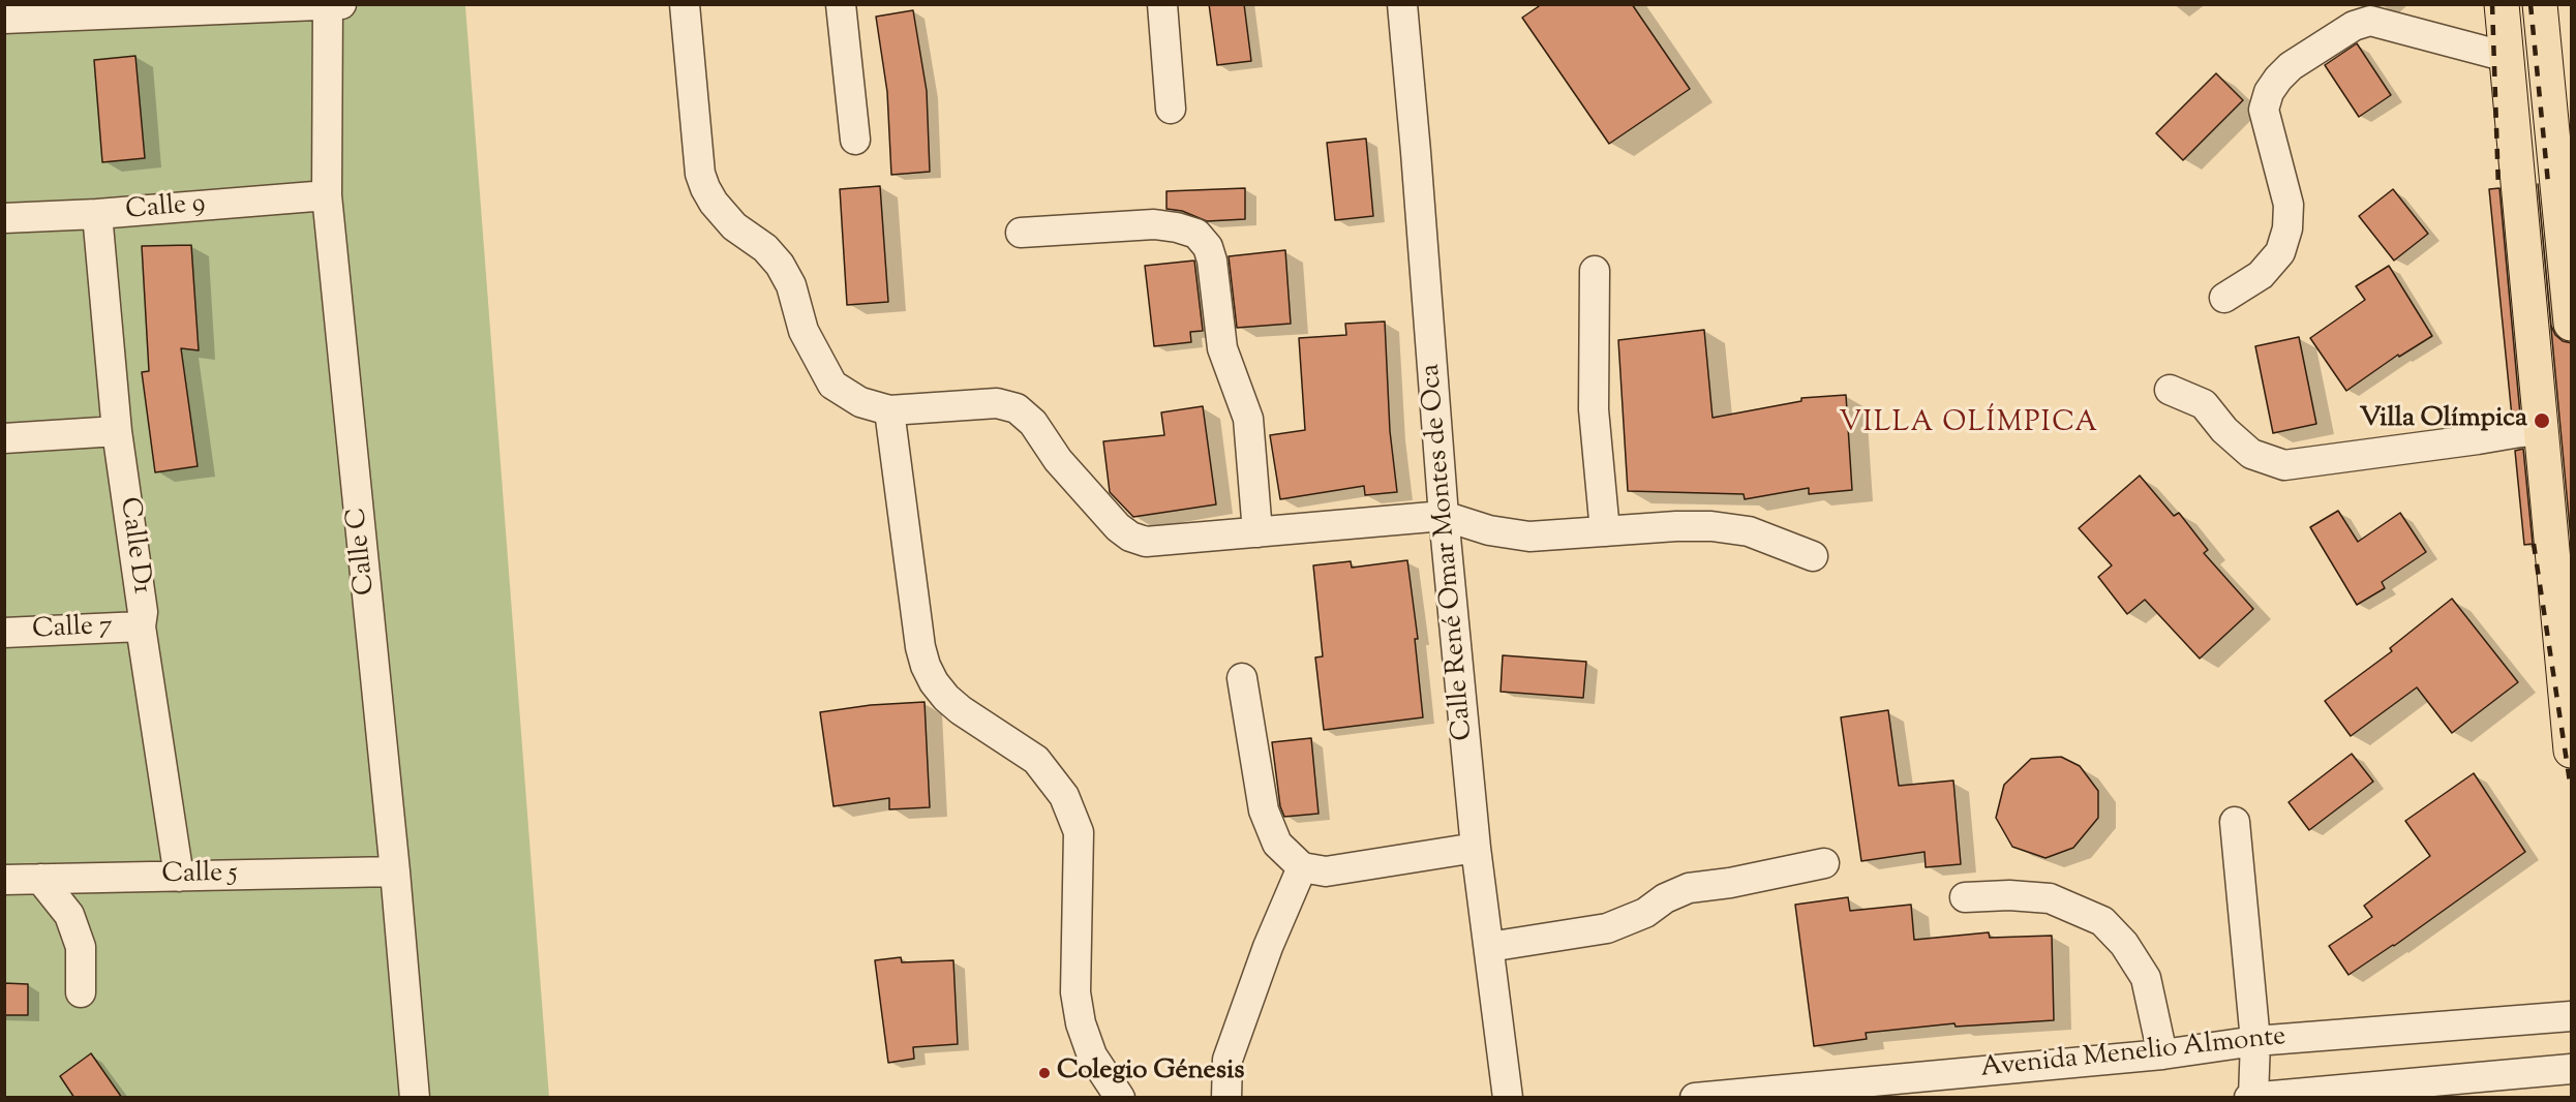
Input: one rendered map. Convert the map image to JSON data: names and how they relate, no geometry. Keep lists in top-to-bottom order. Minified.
{"streets":{"street":["Calle 9","Calle D1","Calle C","Calle René Omar Montes de Oca","Calle 7","Calle 5","Avenida Menelio Almonte"]},"crossings":[["Calle 9","Calle D1"],["Calle 9","Calle C"],["Calle D1","Calle 7"],["Calle D1","Calle 5"],["Calle C","Calle 5"]],"districts":["VILLA OLÍMPICA"],"places":["Villa Olímpica","Colegio Génesis"]}
